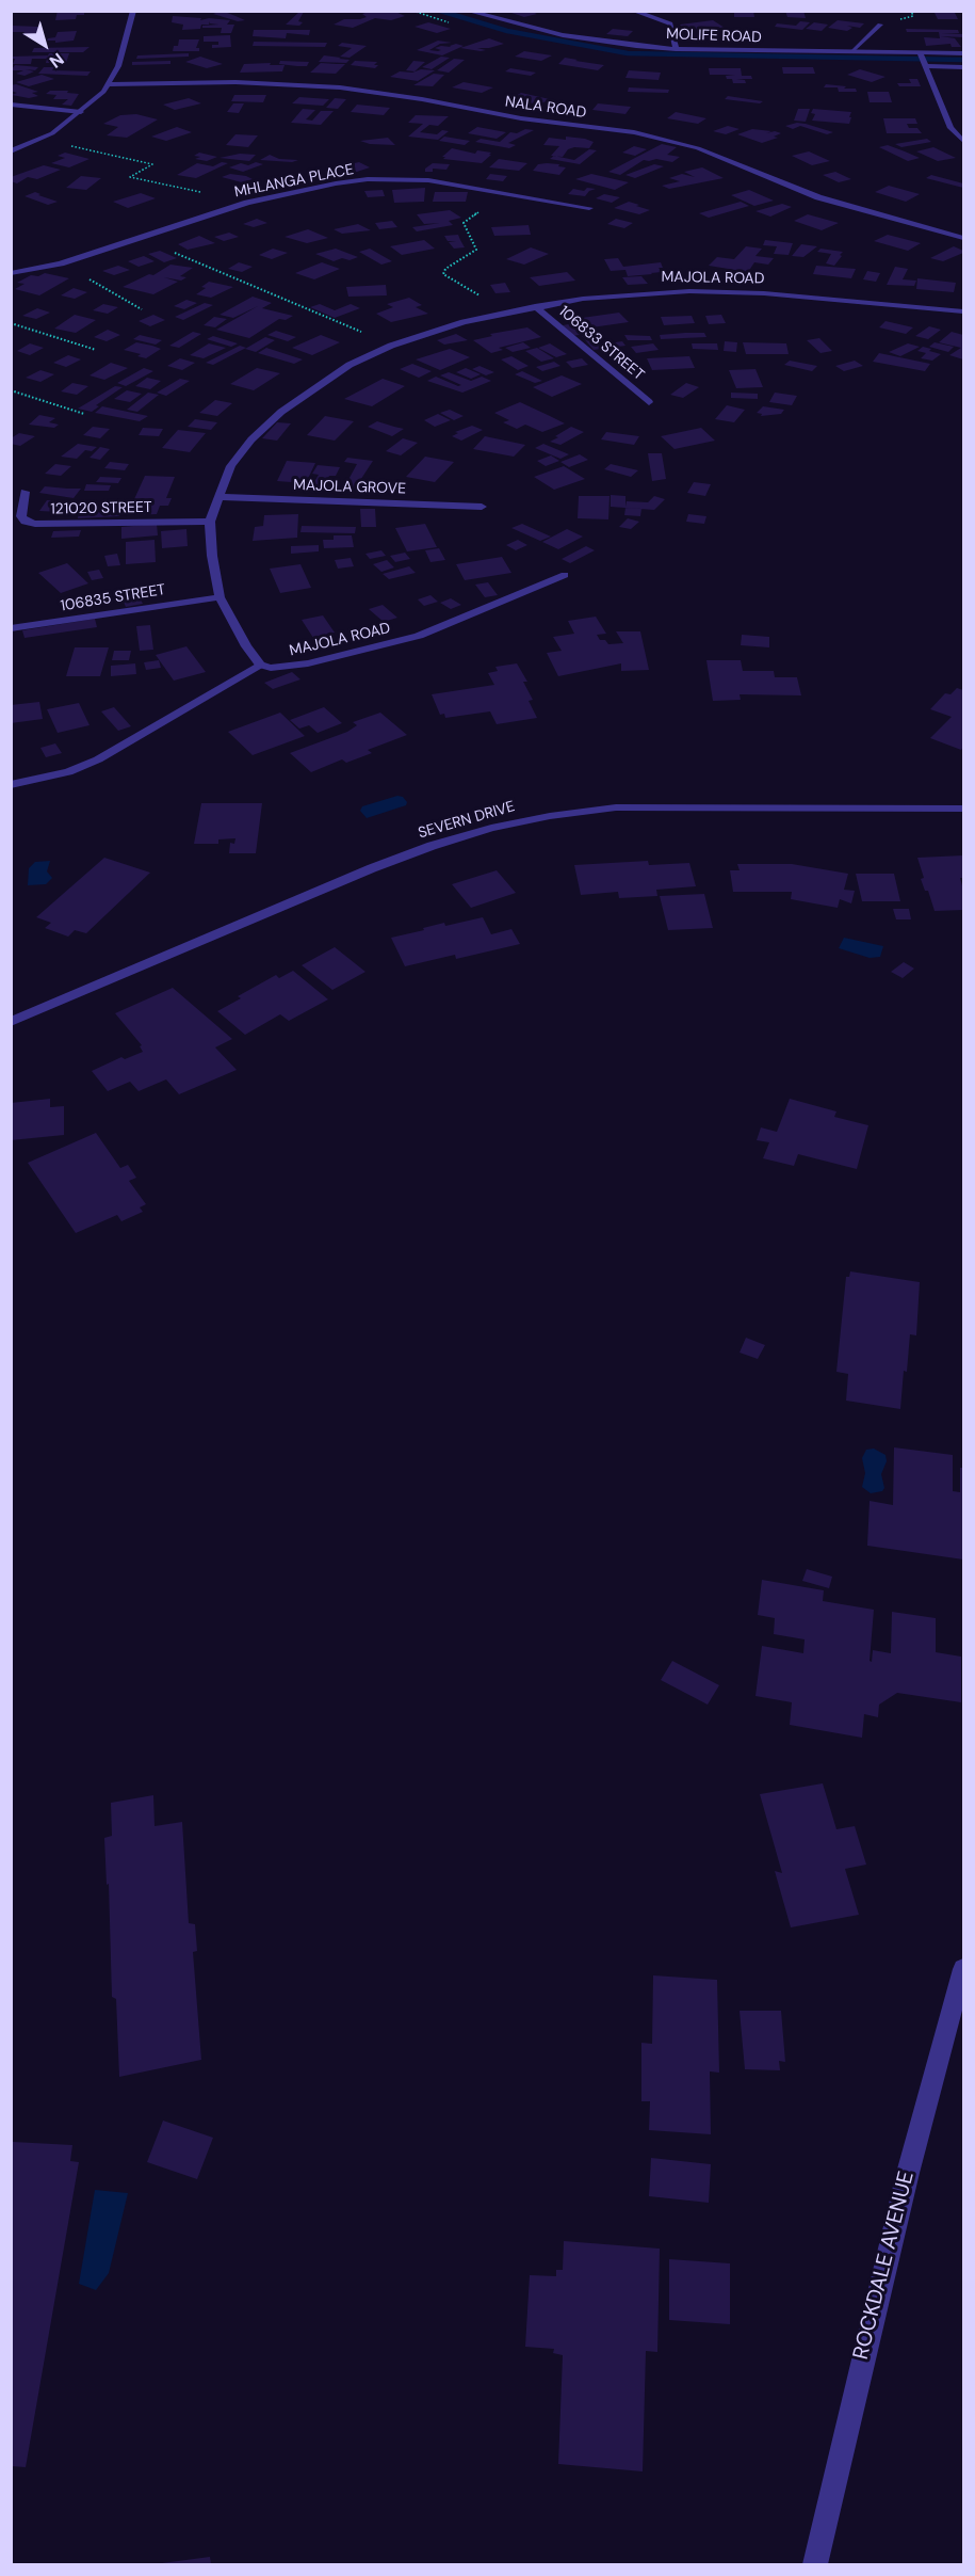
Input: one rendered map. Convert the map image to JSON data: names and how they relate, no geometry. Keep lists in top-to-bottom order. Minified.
{"streets":{"street":["MOLIFE ROAD","NALA ROAD","MHLANGA PLACE","MAJOLA ROAD","106833 STREET","MAJOLA GROVE","121020 STREET","106835 STREET","SEVERN DRIVE","ROCKDALE AVENUE"]},"crossings":[["MAJOLA ROAD","106833 STREET"],["MAJOLA ROAD","MAJOLA GROVE"],["MAJOLA ROAD","121020 STREET"],["MAJOLA ROAD","106835 STREET"]],"north":"bottom right"}
